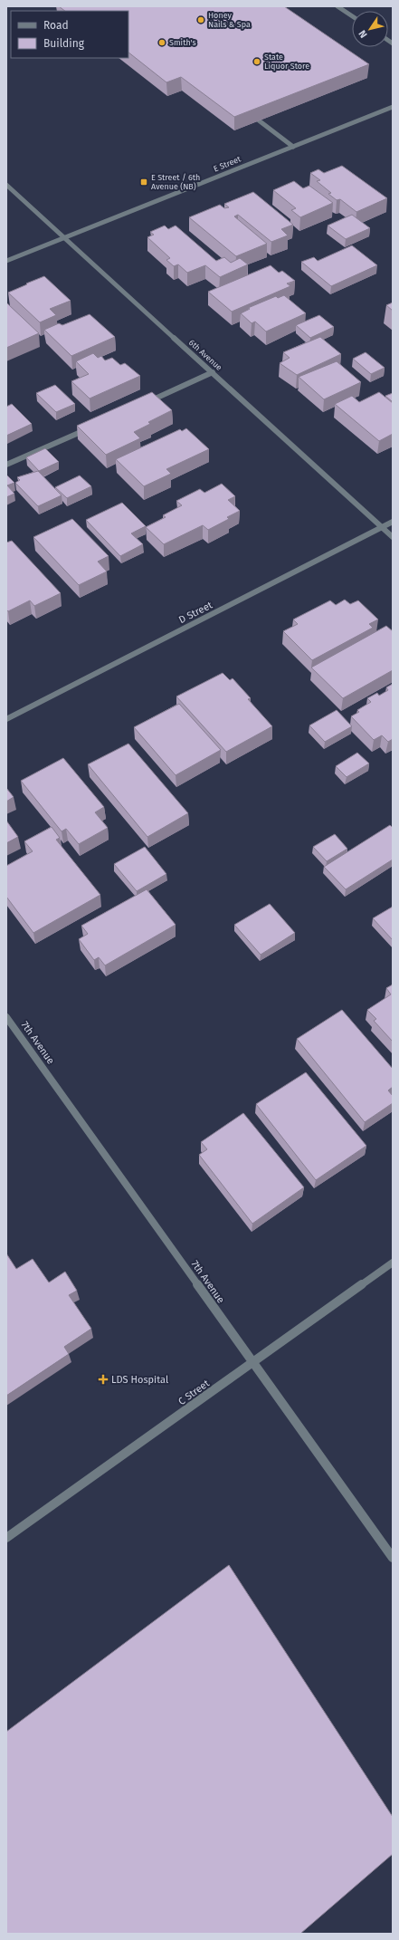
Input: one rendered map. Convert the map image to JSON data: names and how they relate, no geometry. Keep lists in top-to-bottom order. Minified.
{"streets":{"street":["E Street","6th Avenue","D Street","7th Avenue","C Street"]},"crossings":[["E Street","6th Avenue"],["6th Avenue","D Street"],["7th Avenue","C Street"]],"places":{"other":["Honey Nails & Spa","Smith's","State Liquor Store"],"transit":["E Street / 6th Avenue (NB)"],"health":["LDS Hospital"]},"legend":["Road","Building"],"north":"bottom left"}
